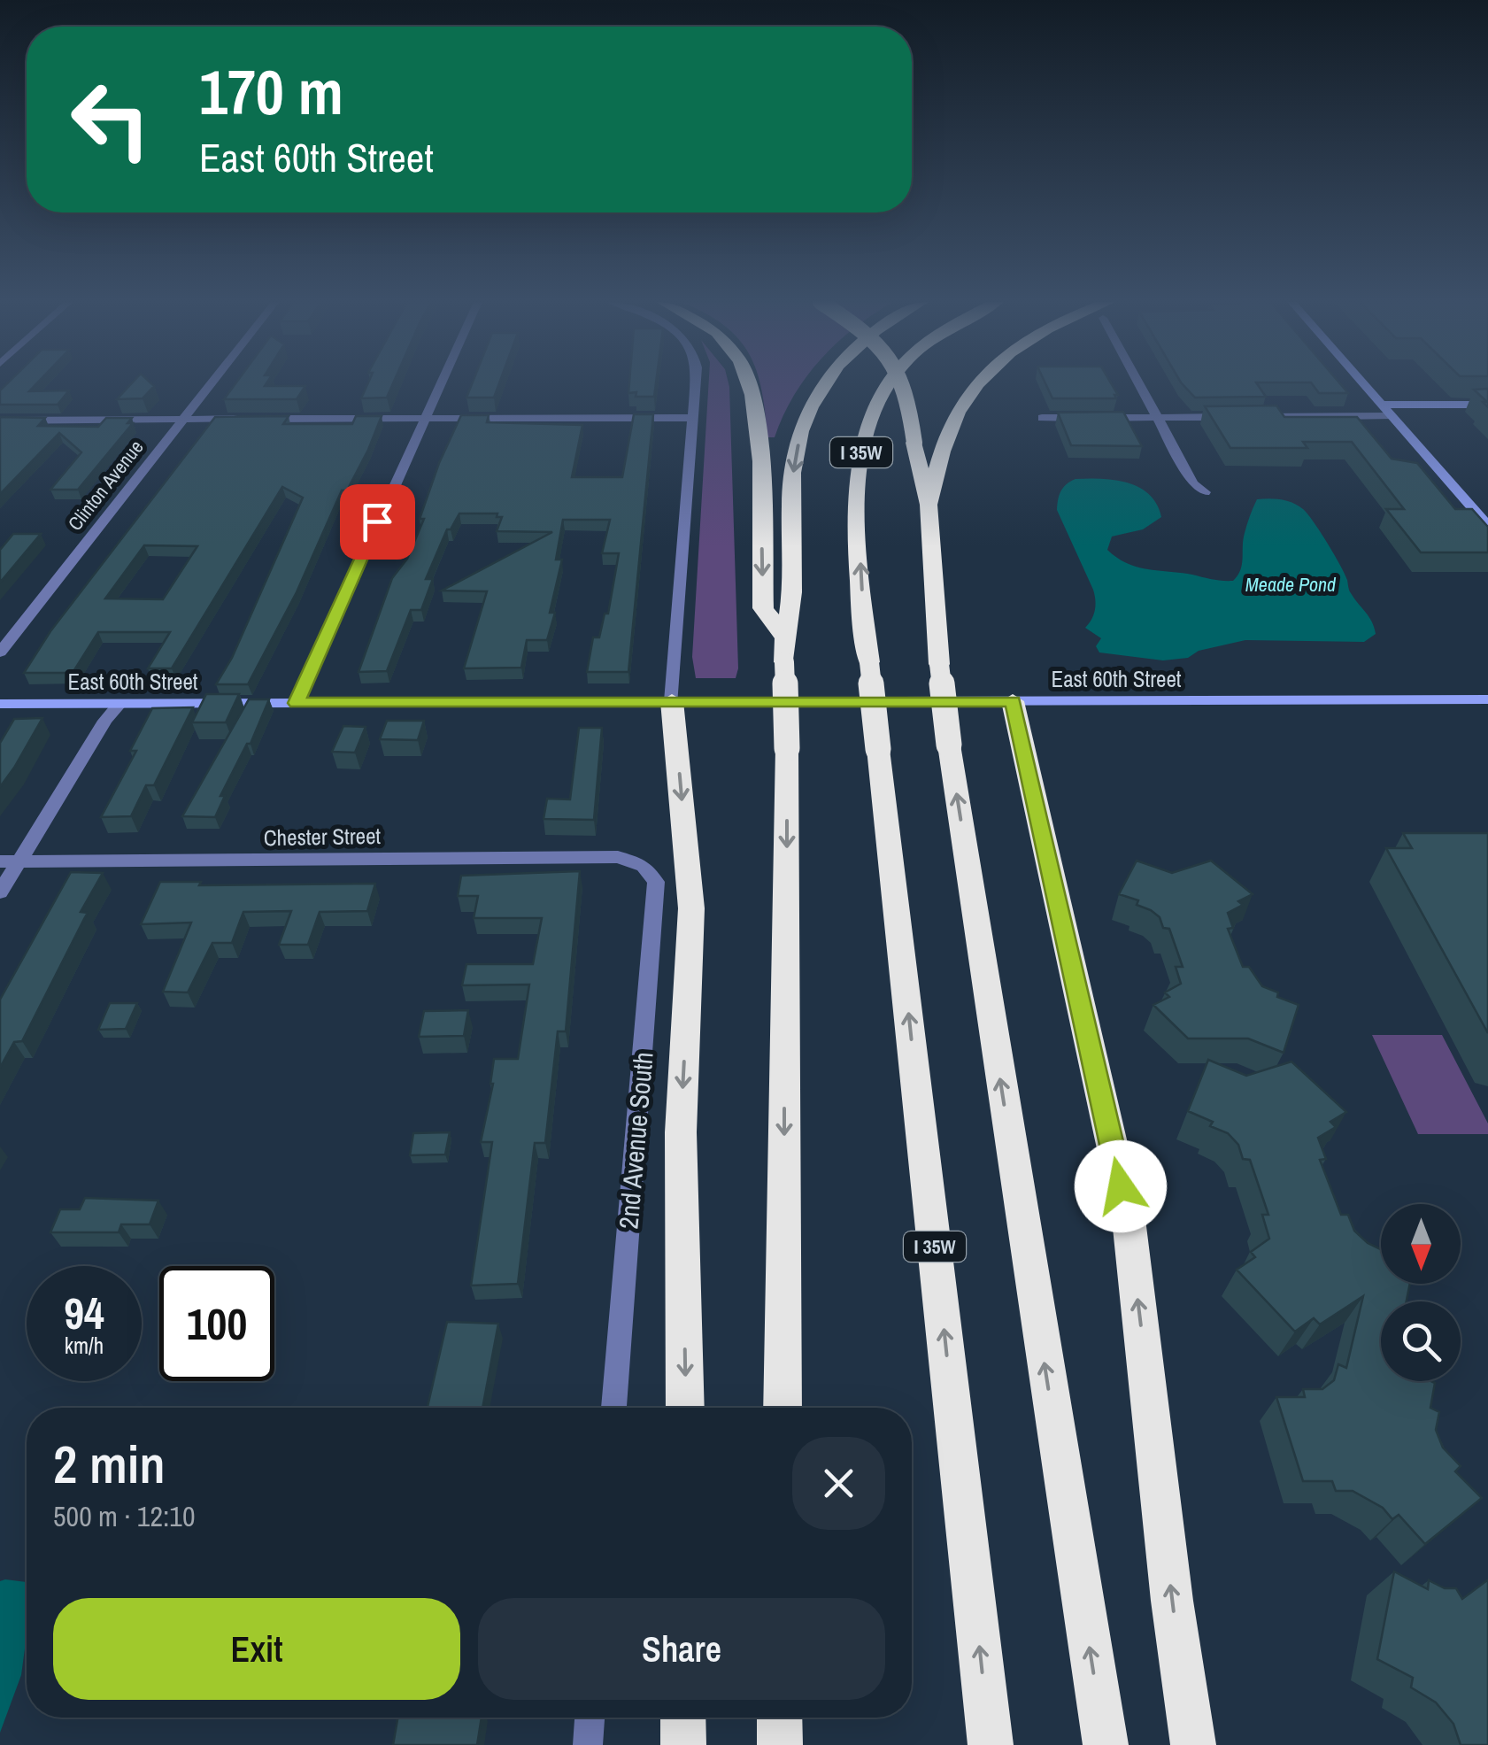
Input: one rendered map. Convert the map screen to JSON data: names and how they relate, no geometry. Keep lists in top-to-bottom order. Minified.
{"streets":{"highway":["I 35W"],"street":["Clinton Avenue","East 60th Street","Chester Street","2nd Avenue South"]},"crossings":[["Chester Street","2nd Avenue South"]],"water":["Meade Pond"],"north":"bottom","page":{"turn":["170 m","East 60th Street"],"speed":"94 km/h","limit":"100","heading":["2 min","500 m · 12:10"],"buttons":["Exit","Share"]}}
